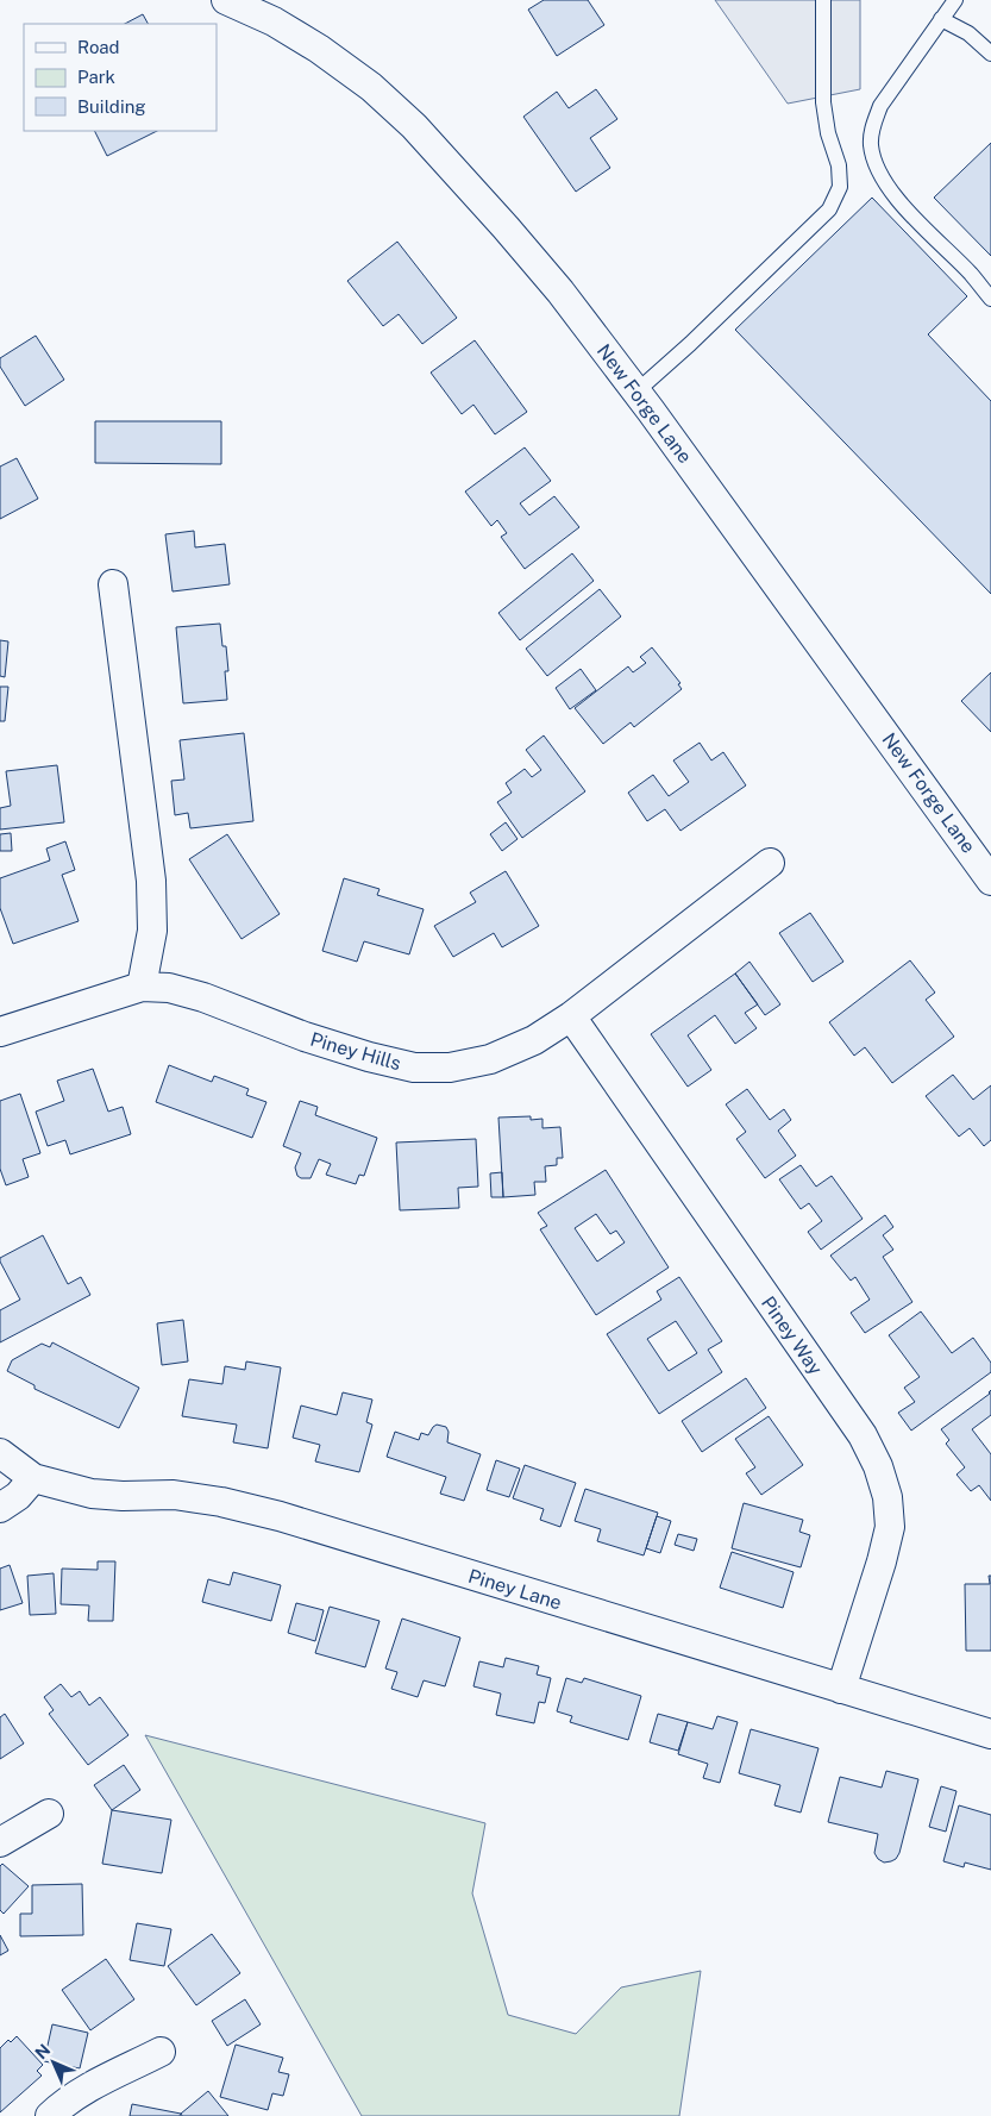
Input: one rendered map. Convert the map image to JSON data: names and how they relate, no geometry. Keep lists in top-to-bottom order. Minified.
{"streets":{"street":["New Forge Lane","Piney Hills","Piney Way","Piney Lane"]},"crossings":[["Piney Hills","Piney Way"],["Piney Way","Piney Lane"]],"legend":["Road","Park","Building"],"north":"top left"}
